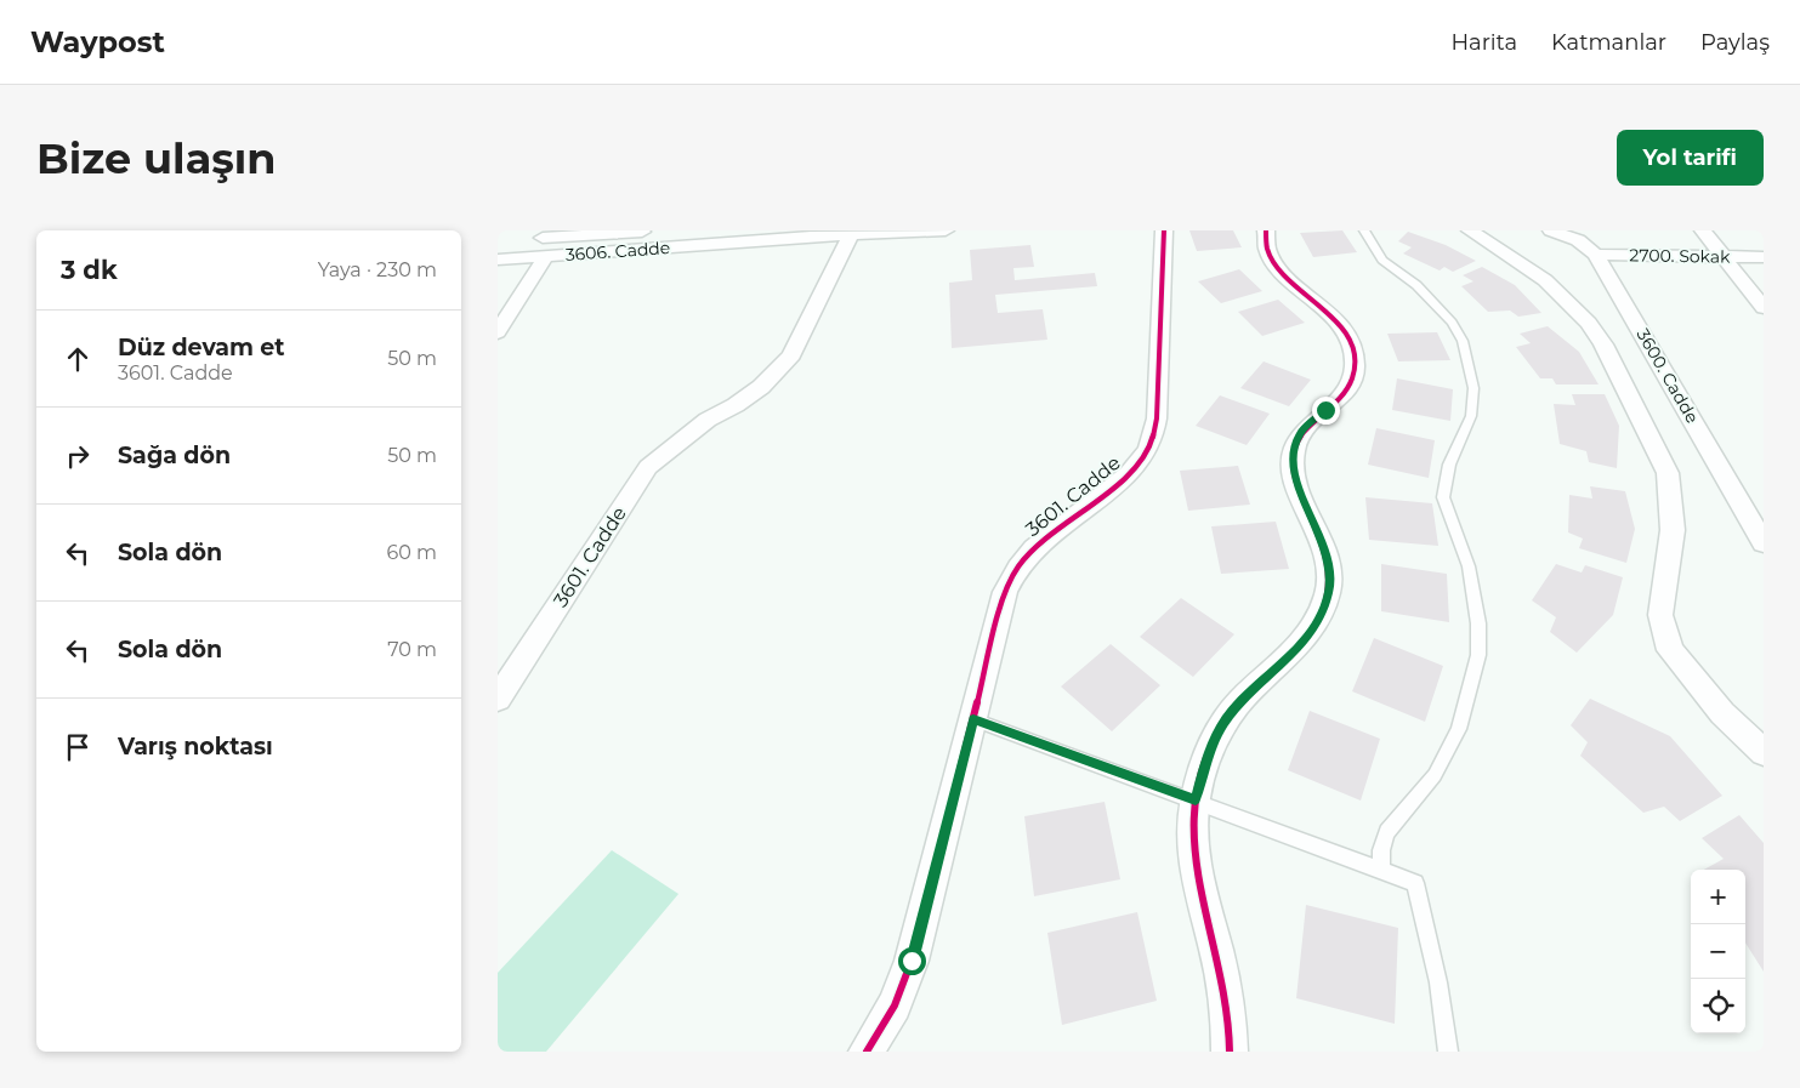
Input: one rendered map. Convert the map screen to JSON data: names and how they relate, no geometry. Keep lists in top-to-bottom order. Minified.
{"streets":{"street":["3606. Cadde","2700. Sokak","3600. Cadde","3601. Cadde"]},"crossings":[["3606. Cadde","3601. Cadde"],["2700. Sokak","3600. Cadde"]],"page":{"header":"Waypost","nav":["Harita","Katmanlar","Paylaş"],"buttons":"Yol tarifi","title":"Bize ulaşın","heading":["3 dk","Yaya · 230 m"],"list":[["Düz devam et","3601. Cadde","50 m"],["Sağa dön","50 m"],["Sola dön","60 m"],["Sola dön","70 m"],"Varış noktası"],"map_buttons":["+","−"]}}
